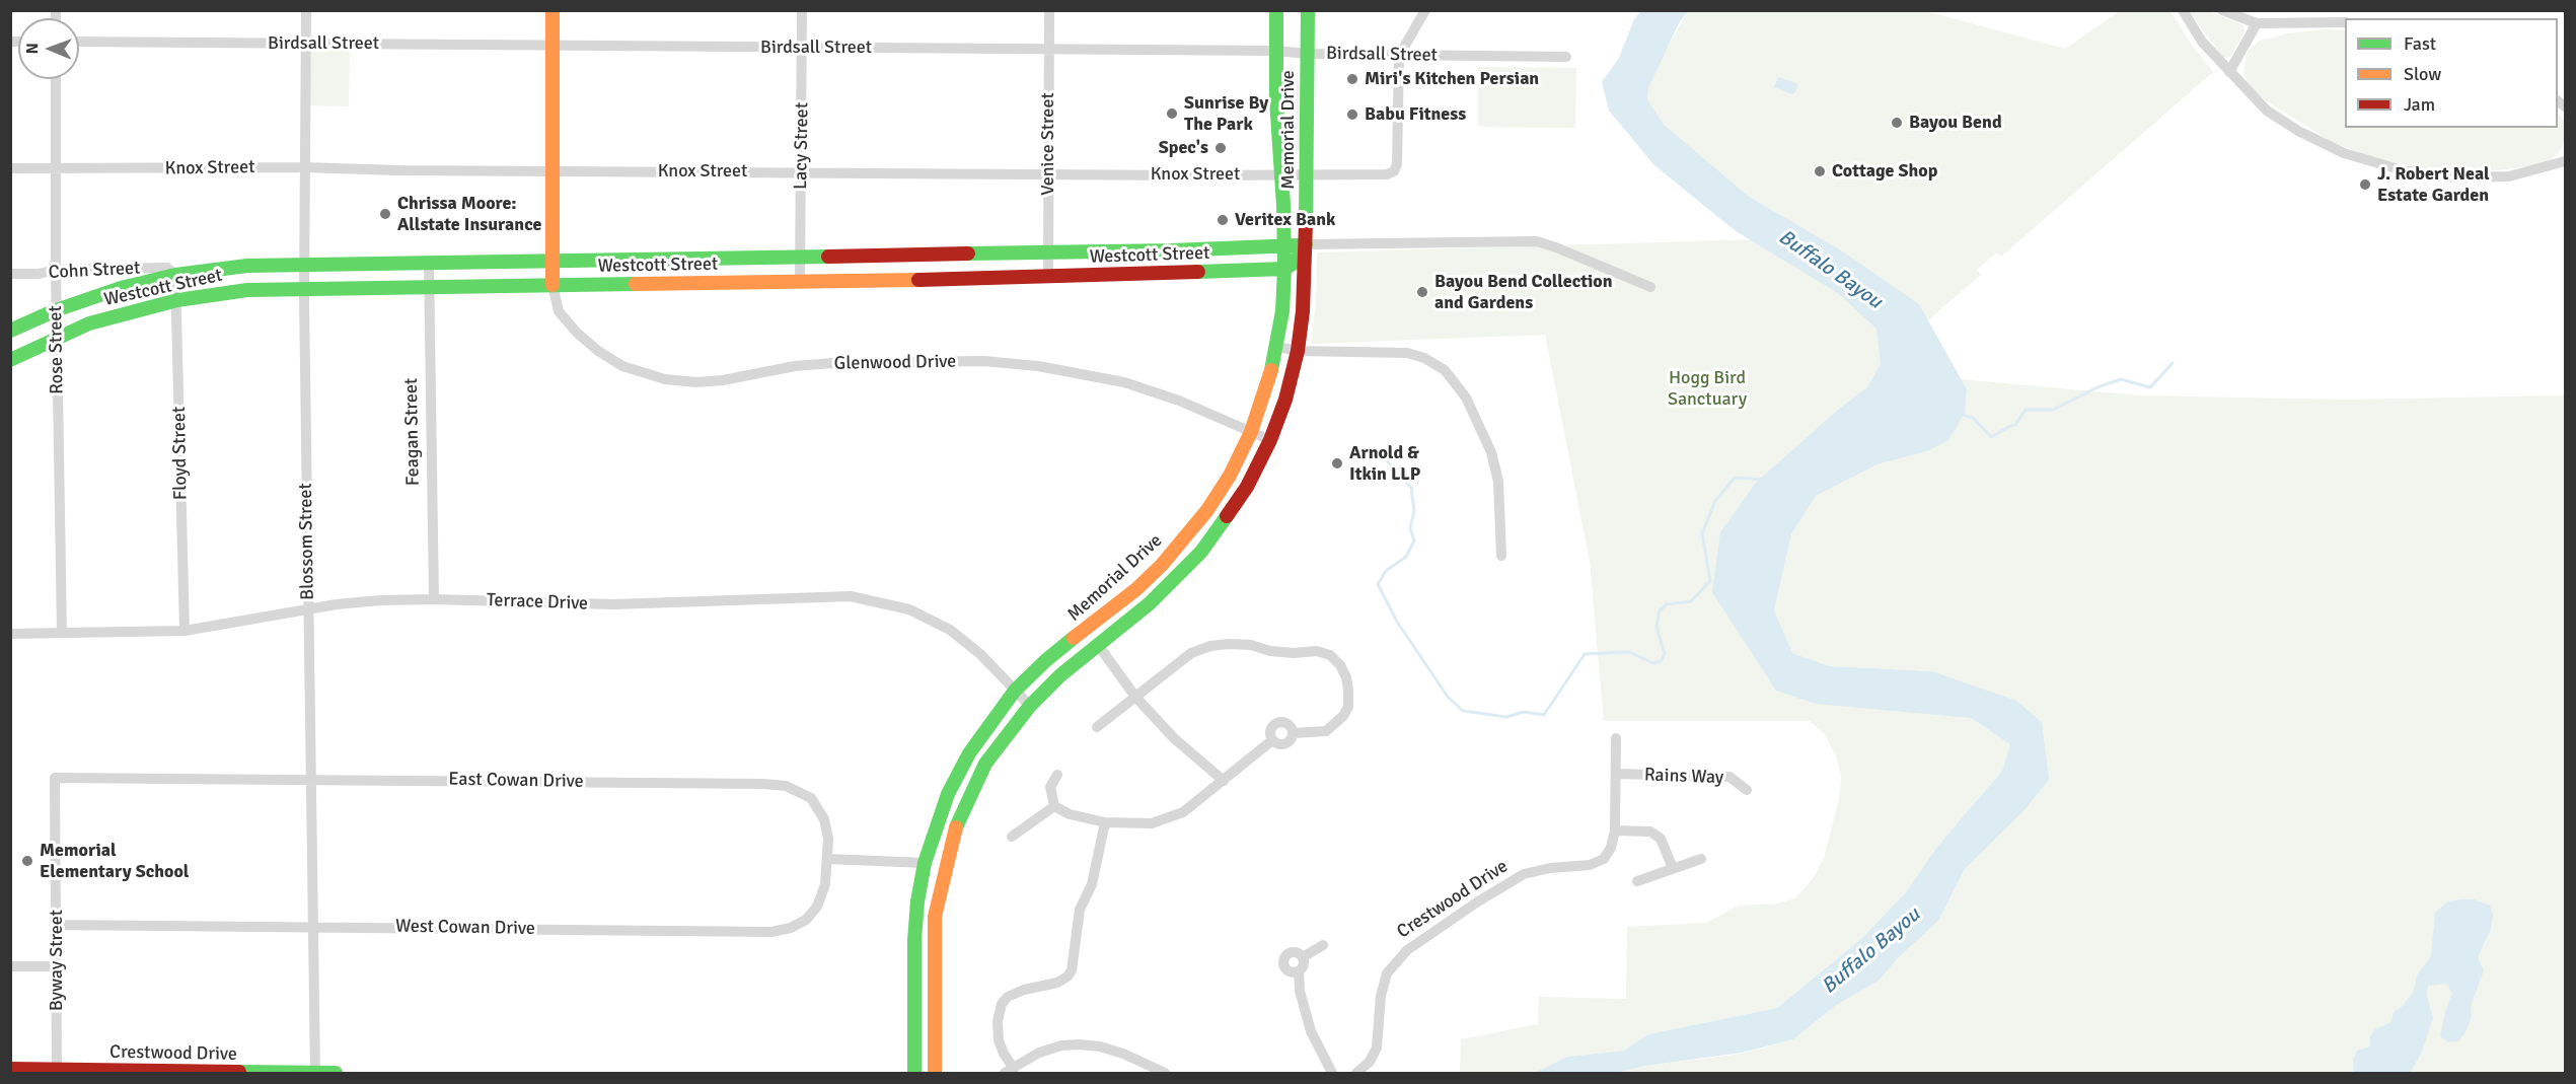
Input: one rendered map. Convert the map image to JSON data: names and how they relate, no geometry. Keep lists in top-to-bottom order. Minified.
{"streets":{"main road":["Memorial Drive","Westcott Street","Crestwood Drive"],"street":["Birdsall Street","Venice Street","Lacy Street","Knox Street","Cohn Street","Rose Street","Glenwood Drive","Feagan Street","Floyd Street","Blossom Street","Terrace Drive","Rains Way","East Cowan Drive","West Cowan Drive","Byway Street"]},"crossings":[["Birdsall Street","Memorial Drive"],["Birdsall Street","Venice Street"],["Birdsall Street","Lacy Street"],["Birdsall Street","Knox Street"],["Birdsall Street","Blossom Street"],["Memorial Drive","Knox Street"],["Memorial Drive","Westcott Street"],["Memorial Drive","Glenwood Drive"],["Memorial Drive","Terrace Drive"],["Venice Street","Knox Street"],["Venice Street","Westcott Street"],["Lacy Street","Knox Street"],["Lacy Street","Westcott Street"],["Knox Street","Rose Street"],["Knox Street","Blossom Street"],["Westcott Street","Cohn Street"],["Westcott Street","Rose Street"],["Westcott Street","Glenwood Drive"],["Westcott Street","Feagan Street"],["Westcott Street","Floyd Street"],["Westcott Street","Blossom Street"],["Cohn Street","Rose Street"],["Cohn Street","Floyd Street"],["Rose Street","Terrace Drive"],["Feagan Street","Terrace Drive"],["Floyd Street","Terrace Drive"],["Blossom Street","Terrace Drive"],["Blossom Street","East Cowan Drive"],["Blossom Street","Crestwood Drive"],["Blossom Street","West Cowan Drive"],["Rains Way","Crestwood Drive"],["East Cowan Drive","West Cowan Drive"],["East Cowan Drive","Byway Street"],["Crestwood Drive","Byway Street"],["West Cowan Drive","Byway Street"]],"water":["Buffalo Bayou"],"parks":["Hogg Bird Sanctuary"],"places":["Miri's Kitchen Persian","Sunrise By The Park","Babu Fitness","Bayou Bend","Spec's","Cottage Shop","J. Robert Neal Estate Garden","Chrissa Moore: Allstate Insurance","Veritex Bank","Bayou Bend Collection and Gardens","Arnold & Itkin LLP","Memorial Elementary School"],"legend":["Fast","Slow","Jam"],"north":"left"}
